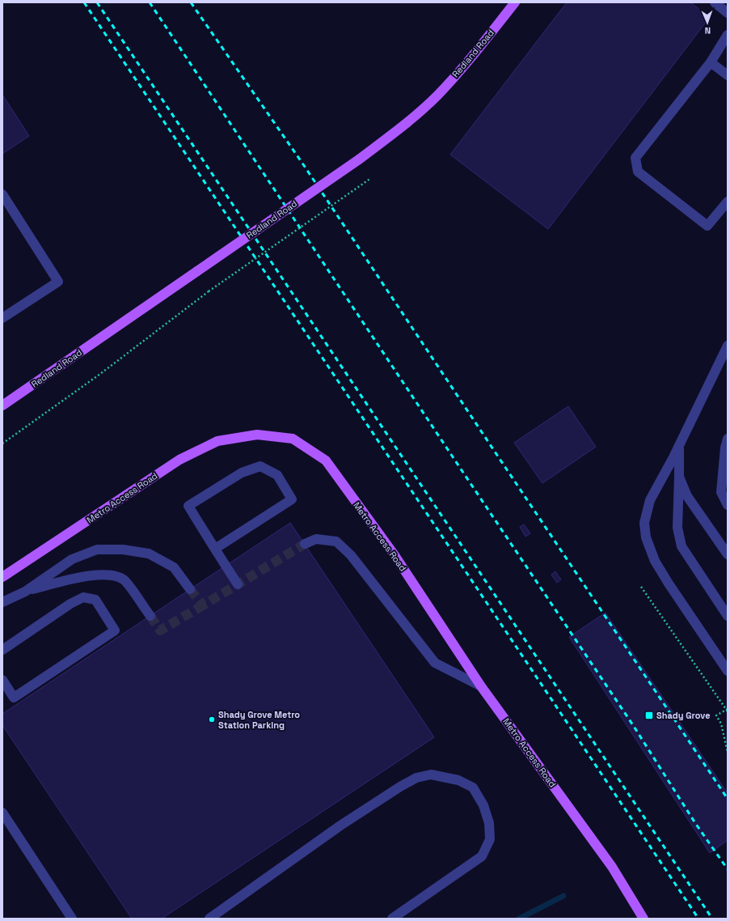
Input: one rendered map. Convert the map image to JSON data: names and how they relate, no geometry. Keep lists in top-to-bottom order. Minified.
{"streets":{"main road":["Redland Road","Metro Access Road"]},"places":{"transit":["Shady Grove"],"other":["Shady Grove Metro Station Parking"]},"north":"bottom"}
